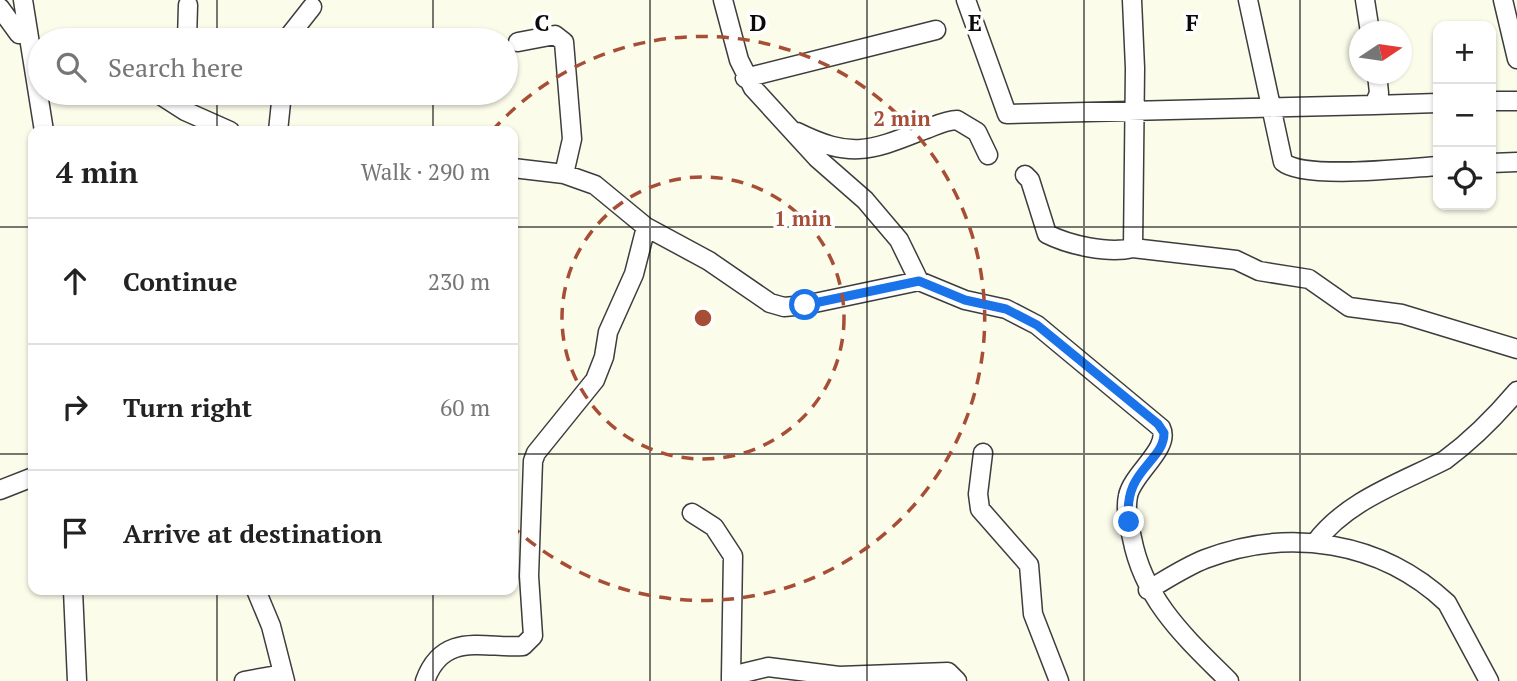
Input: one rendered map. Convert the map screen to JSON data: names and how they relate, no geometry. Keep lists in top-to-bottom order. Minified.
{"north":"right","page":{"map_buttons":["+","−"],"search":"Search here","heading":["4 min","Walk · 290 m"],"list":[["Continue","230 m"],["Turn right","60 m"],"Arrive at destination"]},"grid":{"columns":["C","D","E","F"]},"rings":["2 min","1 min"]}
